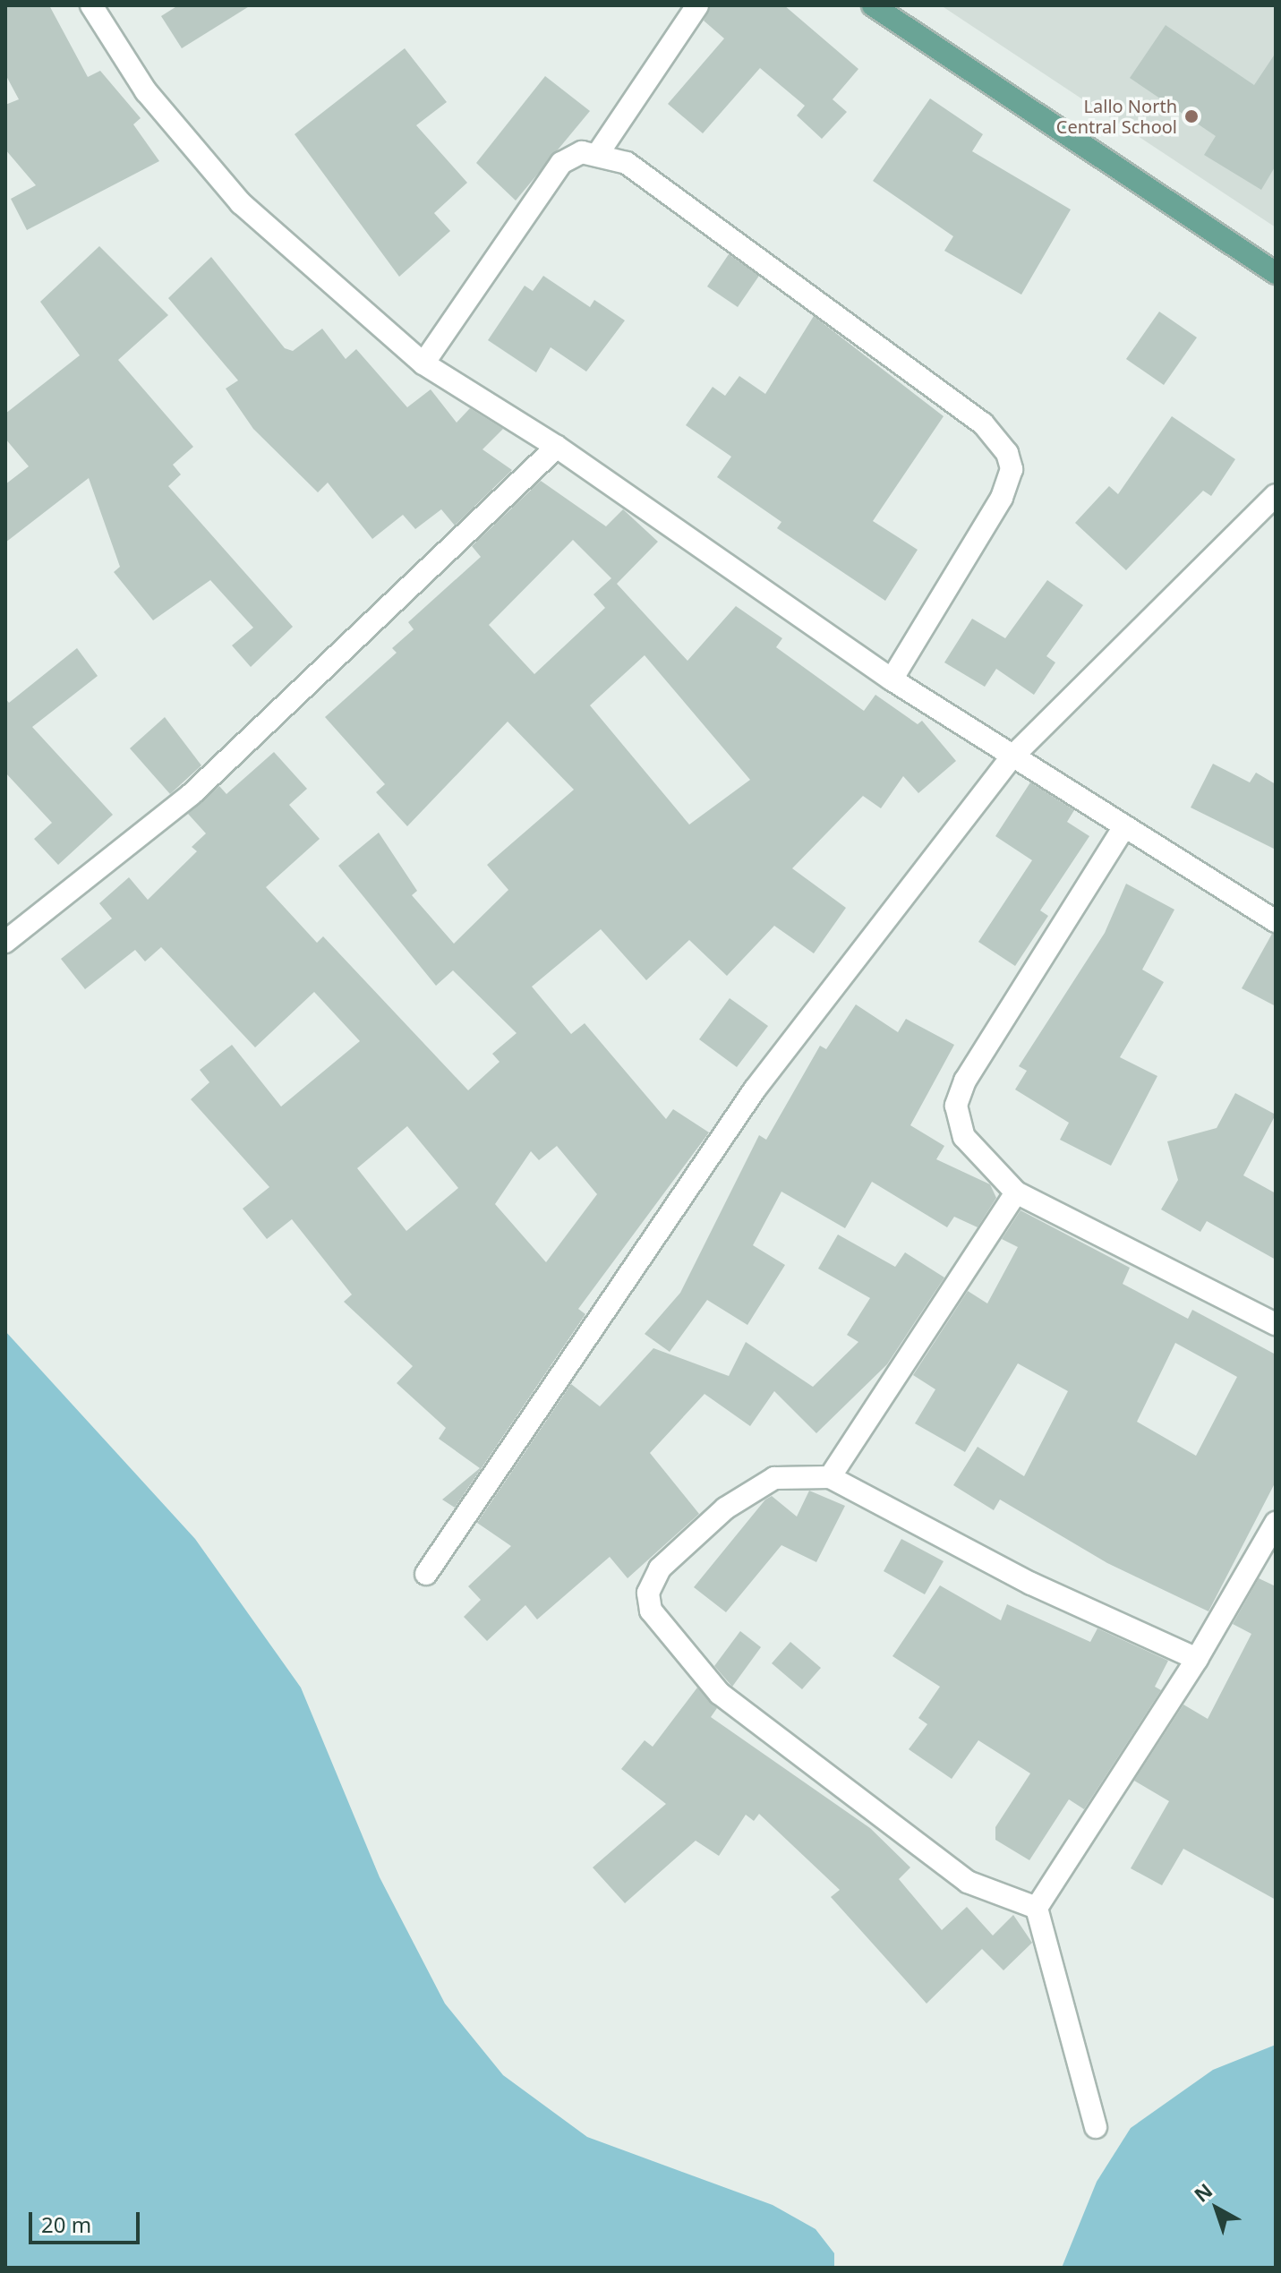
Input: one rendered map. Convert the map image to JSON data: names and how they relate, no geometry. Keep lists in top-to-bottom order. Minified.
{"places":["Lallo North Central School"],"scale_bar":"20 m","north":"top left"}
